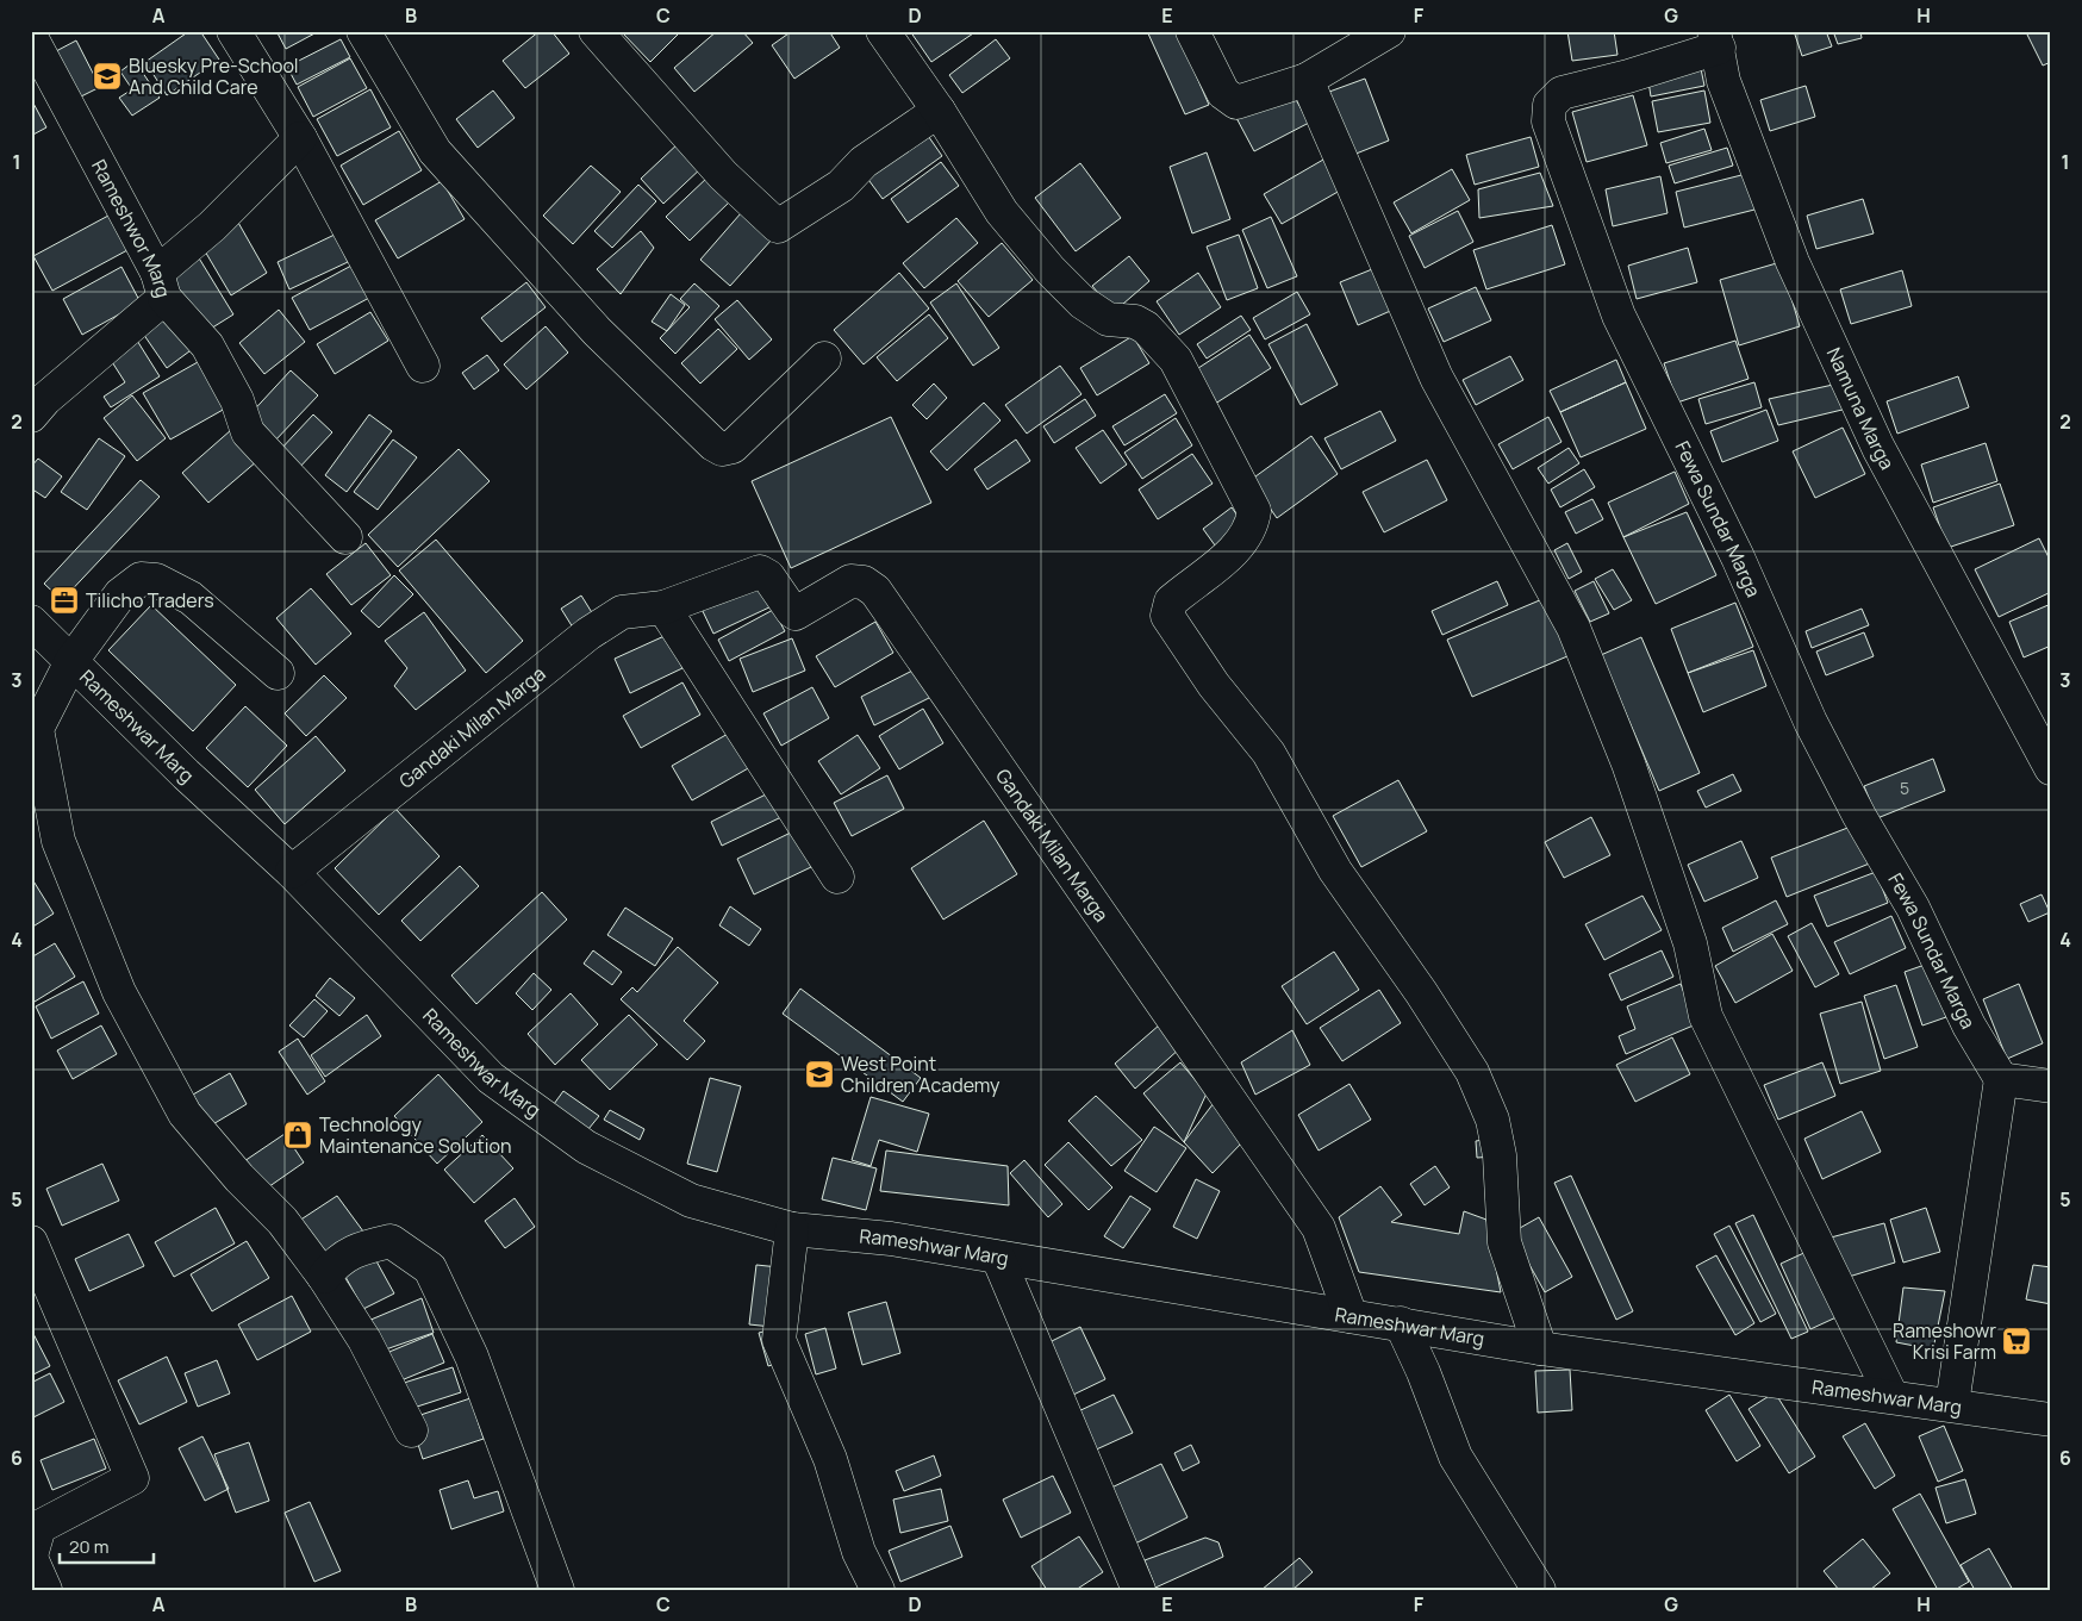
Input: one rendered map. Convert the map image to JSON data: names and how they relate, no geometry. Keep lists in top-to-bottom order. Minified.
{"streets":{"street":["Rameshwor Marg","Namuna Marga","Fewa Sundar Marga","Rameshwar Marg","Gandaki Milan Marga"]},"crossings":[["Namuna Marga","Fewa Sundar Marga"],["Rameshwar Marg","Gandaki Milan Marga"]],"places":{"school or university":["Bluesky Pre-School And Child Care","West Point Children Academy"],"office":["Tilicho Traders"],"shop":["Technology Maintenance Solution"],"supermarket":["Rameshowr Krisi Farm"]},"house_numbers":["5"],"scale_bar":"20 m","grid":{"columns":["A","B","C","D","E","F","G","H"],"rows":["1","2","3","4","5","6"]}}
